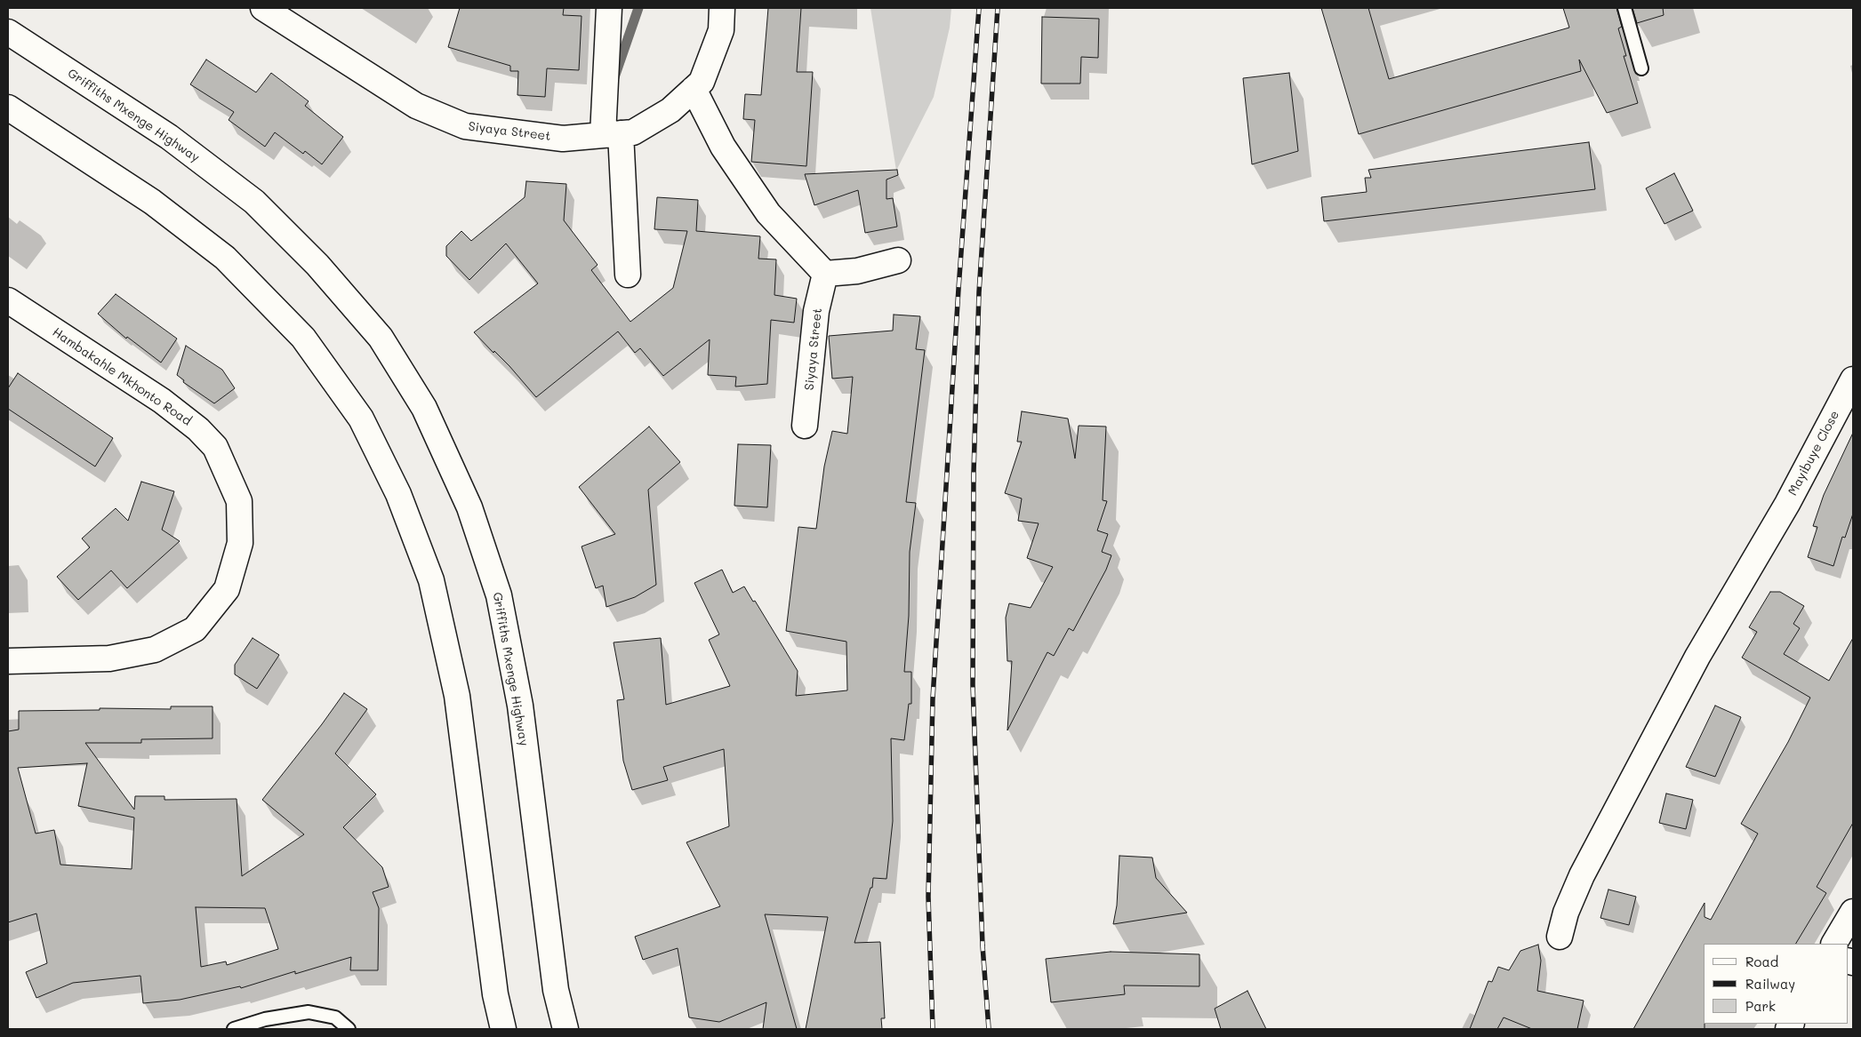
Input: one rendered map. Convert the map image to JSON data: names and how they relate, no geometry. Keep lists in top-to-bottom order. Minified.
{"streets":{"street":["Griffiths Mxenge Highway","Siyaya Street","Hambakahle Mkhonto Road","Mayibuye Close"]},"legend":["Road","Railway","Park"]}
